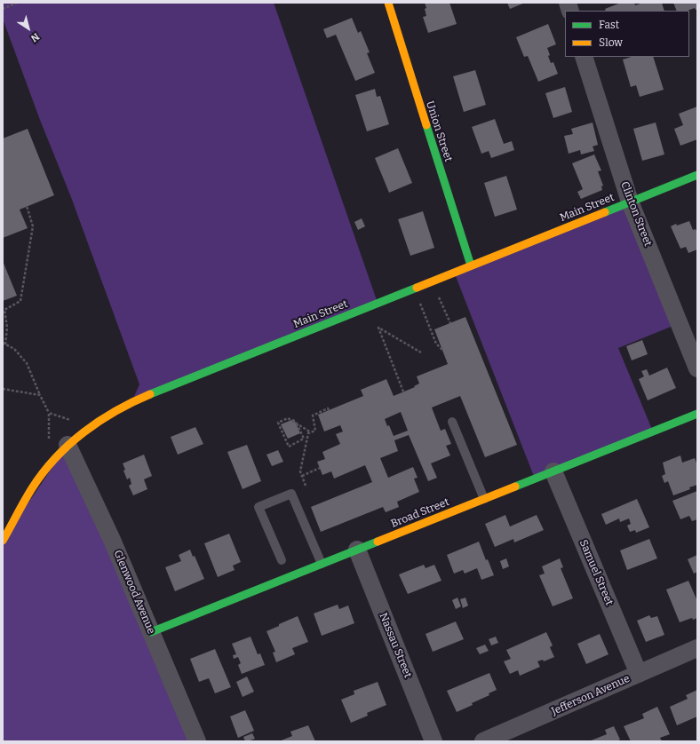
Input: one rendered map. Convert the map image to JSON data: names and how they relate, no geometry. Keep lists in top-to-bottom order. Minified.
{"streets":{"street":["Union Street","Main Street","Clinton Street","Broad Street","Samuel Street","Glenwood Avenue","Nassau Street","Jefferson Avenue"]},"crossings":[["Union Street","Main Street"],["Main Street","Clinton Street"],["Main Street","Glenwood Avenue"],["Broad Street","Samuel Street"],["Broad Street","Glenwood Avenue"],["Broad Street","Nassau Street"],["Samuel Street","Jefferson Avenue"]],"legend":["Fast","Slow"],"north":"bottom right"}
